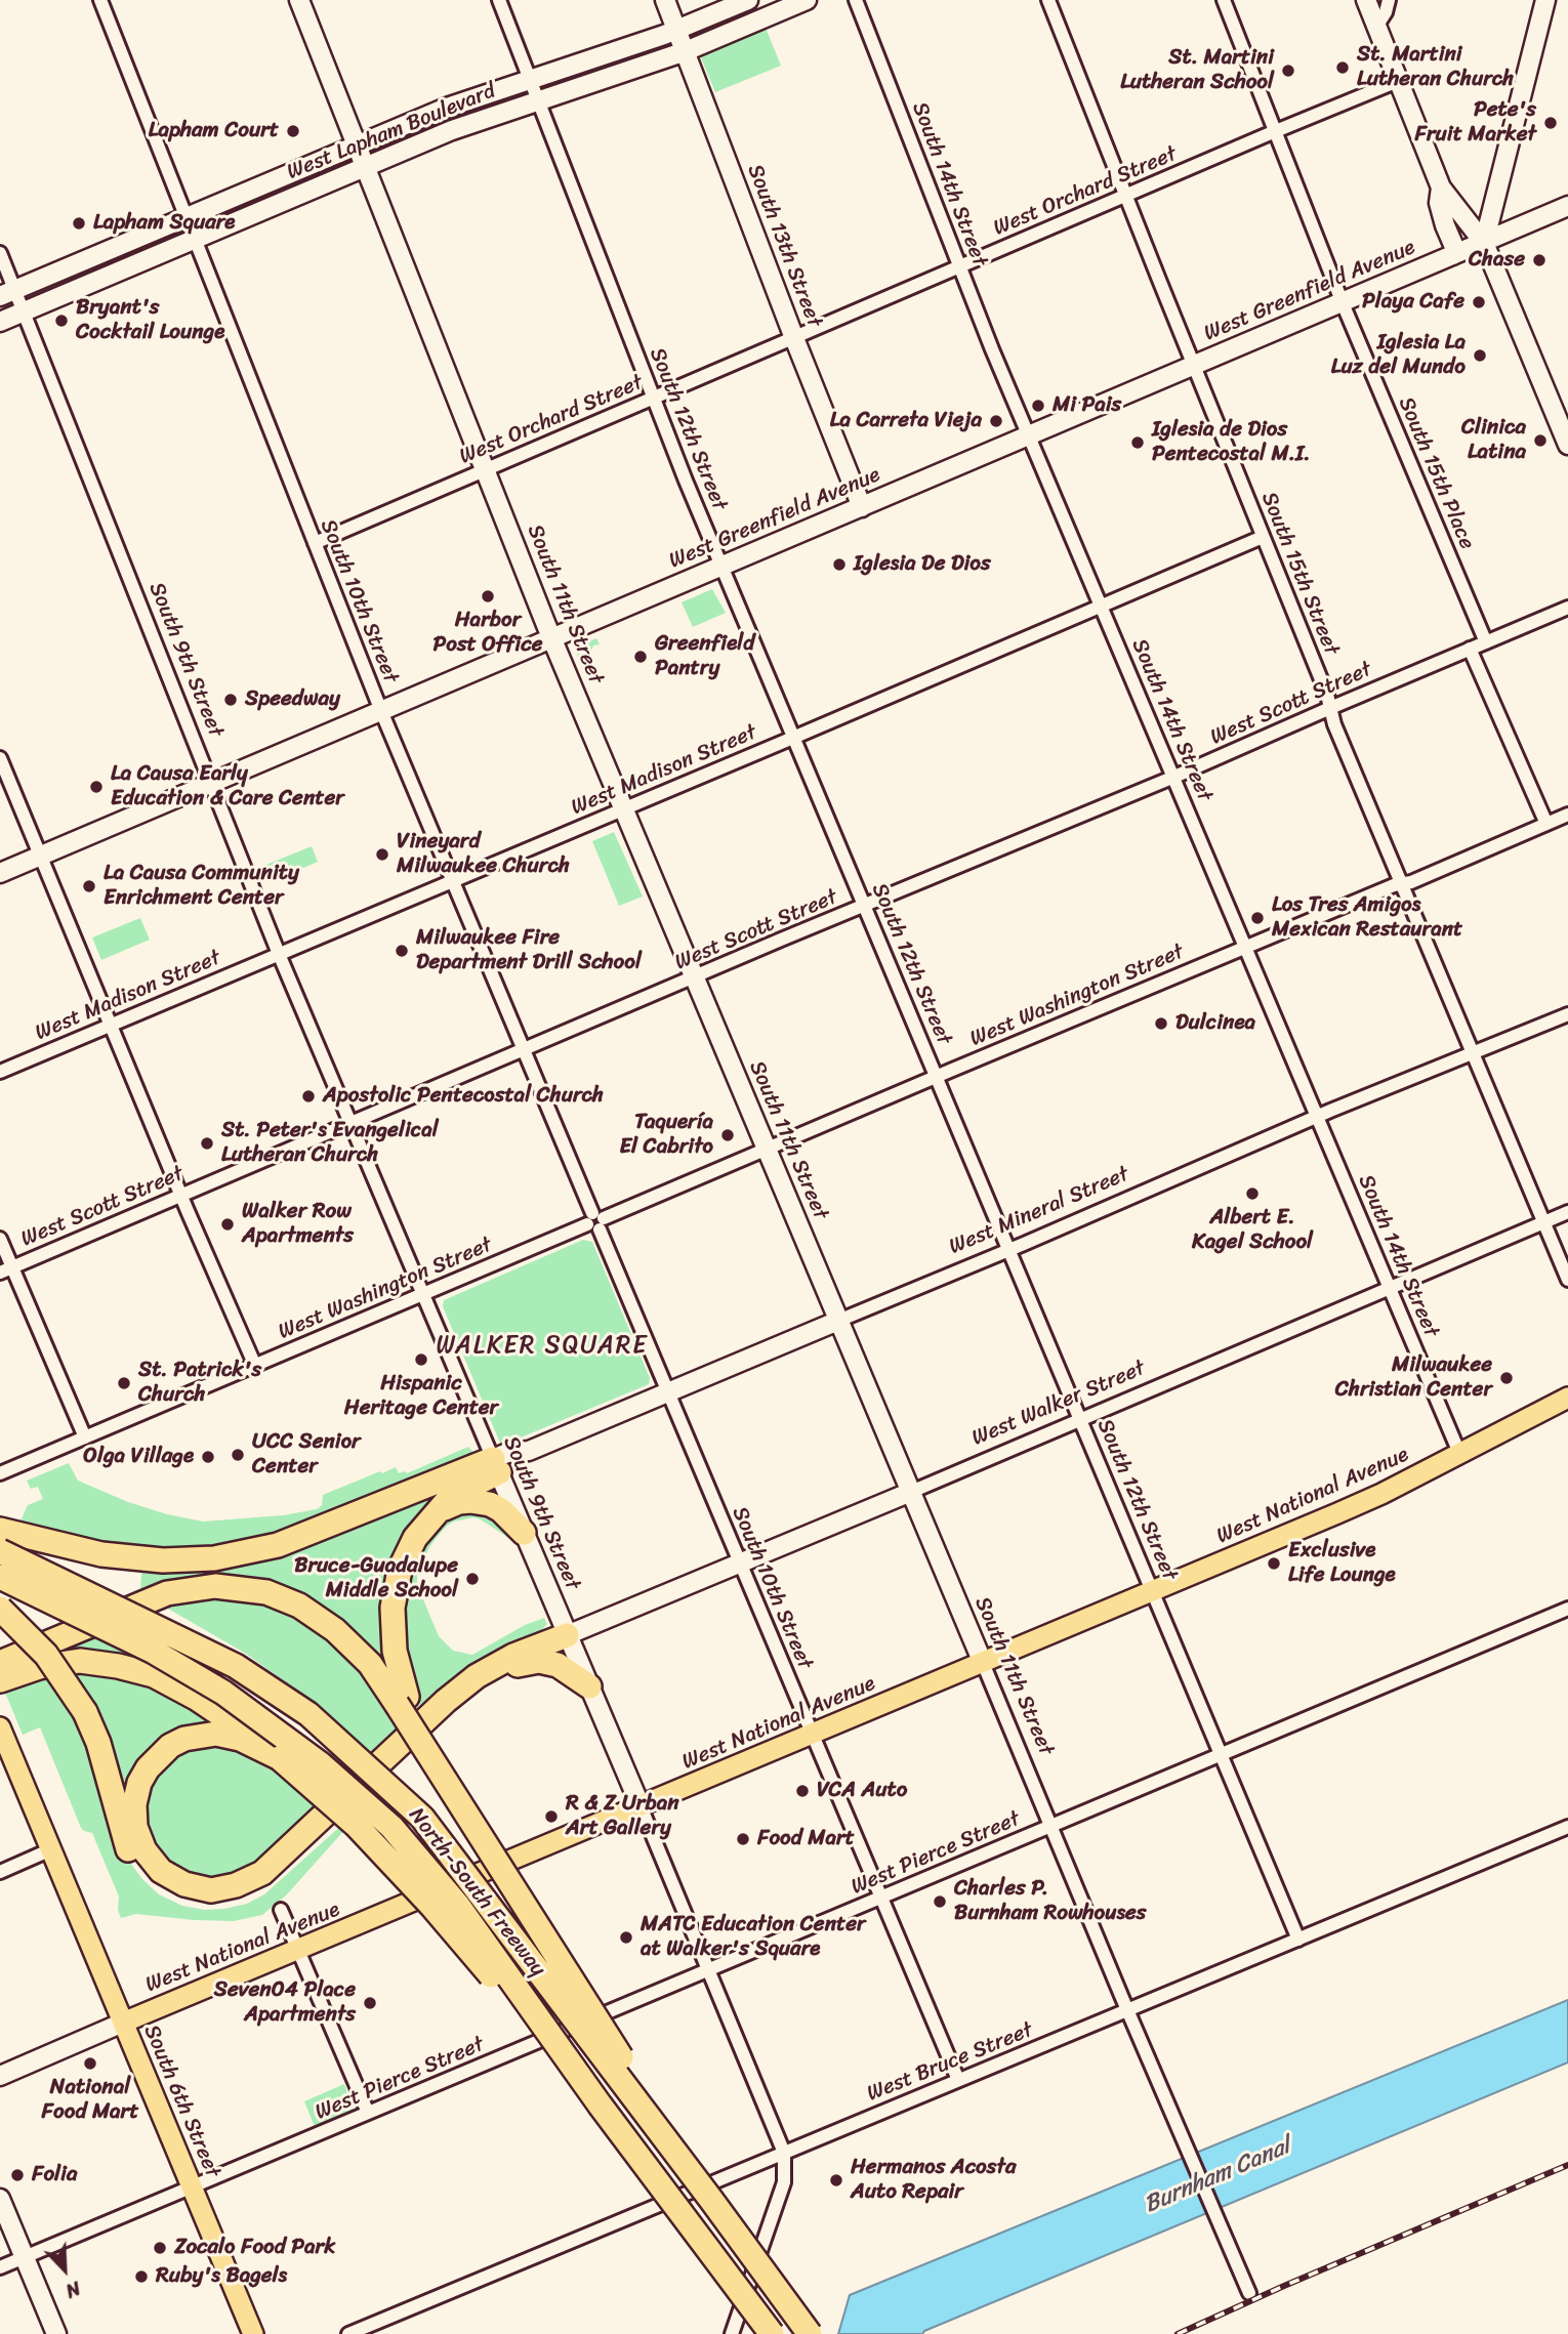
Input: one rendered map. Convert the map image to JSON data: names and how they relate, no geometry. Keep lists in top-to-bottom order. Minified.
{"streets":{"highway":["North-South Freeway"],"main road":["West National Avenue","South 6th Street"],"street":["West Lapham Boulevard","South 14th Street","West Orchard Street","South 13th Street","West Greenfield Avenue","South 12th Street","South 15th Place","South 15th Street","South 10th Street","South 11th Street","South 9th Street","West Scott Street","West Madison Street","West Washington Street","West Mineral Street","West Walker Street","West Pierce Street","West Bruce Street"]},"crossings":[["West Lapham Boulevard","South 13th Street"],["West Lapham Boulevard","South 12th Street"],["West Lapham Boulevard","South 10th Street"],["West Lapham Boulevard","South 11th Street"],["West Lapham Boulevard","South 9th Street"],["South 14th Street","West Orchard Street"],["South 14th Street","West Greenfield Avenue"],["South 14th Street","West Scott Street"],["South 14th Street","West Madison Street"],["South 14th Street","West Washington Street"],["South 14th Street","West Mineral Street"],["South 14th Street","West Walker Street"],["South 14th Street","West National Avenue"],["West Orchard Street","South 13th Street"],["West Orchard Street","South 12th Street"],["West Orchard Street","South 15th Place"],["West Orchard Street","South 15th Street"],["West Orchard Street","South 10th Street"],["West Orchard Street","South 11th Street"],["South 13th Street","West Greenfield Avenue"],["West Greenfield Avenue","South 12th Street"],["West Greenfield Avenue","South 15th Place"],["West Greenfield Avenue","South 15th Street"],["West Greenfield Avenue","South 10th Street"],["West Greenfield Avenue","South 11th Street"],["West Greenfield Avenue","South 9th Street"],["South 12th Street","West Scott Street"],["South 12th Street","West Madison Street"],["South 12th Street","West Washington Street"],["South 12th Street","West Mineral Street"],["South 12th Street","West Walker Street"],["South 12th Street","West National Avenue"],["South 12th Street","West Pierce Street"],["South 12th Street","West Bruce Street"],["South 15th Place","West Scott Street"],["South 15th Street","West Scott Street"],["South 15th Street","West Madison Street"],["South 15th Street","West Washington Street"],["South 15th Street","West Mineral Street"],["South 15th Street","West Walker Street"],["South 10th Street","West Scott Street"],["South 10th Street","West Madison Street"],["South 10th Street","West Washington Street"],["South 10th Street","West Mineral Street"],["South 10th Street","West Walker Street"],["South 10th Street","West National Avenue"],["South 10th Street","West Pierce Street"],["South 10th Street","West Bruce Street"],["South 11th Street","West Scott Street"],["South 11th Street","West Madison Street"],["South 11th Street","West Washington Street"],["South 11th Street","West Mineral Street"],["South 11th Street","West Walker Street"],["South 11th Street","West National Avenue"],["South 11th Street","West Pierce Street"],["South 11th Street","West Bruce Street"],["South 9th Street","West Scott Street"],["South 9th Street","West Madison Street"],["South 9th Street","West Washington Street"],["South 9th Street","West Mineral Street"],["South 9th Street","West Walker Street"],["South 9th Street","West National Avenue"],["South 9th Street","West Pierce Street"],["South 9th Street","West Bruce Street"],["West National Avenue","South 6th Street"],["West Pierce Street","South 6th Street"]],"districts":["WALKER SQUARE"],"water":["Burnham Canal"],"places":["St. Martini Lutheran Church","St. Martini Lutheran School","Pete's Fruit Market","Lapham Court","Lapham Square","Chase","Playa Cafe","Bryant's Cocktail Lounge","Iglesia La Luz del Mundo","Mi Pais","La Carreta Vieja","Clinica Latina","Iglesia de Dios Pentecostal M.I.","Iglesia De Dios","Harbor Post Office","Greenfield Pantry","Speedway","La Causa Early Education & Care Center","Vineyard Milwaukee Church","La Causa Community Enrichment Center","Los Tres Amigos Mexican Restaurant","Milwaukee Fire Department Drill School","Dulcinea","Apostolic Pentecostal Church","Taquería El Cabrito","St. Peter's Evangelical Lutheran Church","Albert E. Kagel School","Walker Row Apartments","Hispanic Heritage Center","Milwaukee Christian Center","St. Patrick's Church","UCC Senior Center","Olga Village","Exclusive Life Lounge","Bruce-Guadalupe Middle School","VCA Auto","R & Z Urban Art Gallery","Food Mart","Charles P. Burnham Rowhouses","MATC Education Center at Walker's Square","Seven04 Place Apartments","National Food Mart","Folia","Hermanos Acosta Auto Repair","Zocalo Food Park","Ruby's Bagels"],"north":"bottom right"}
